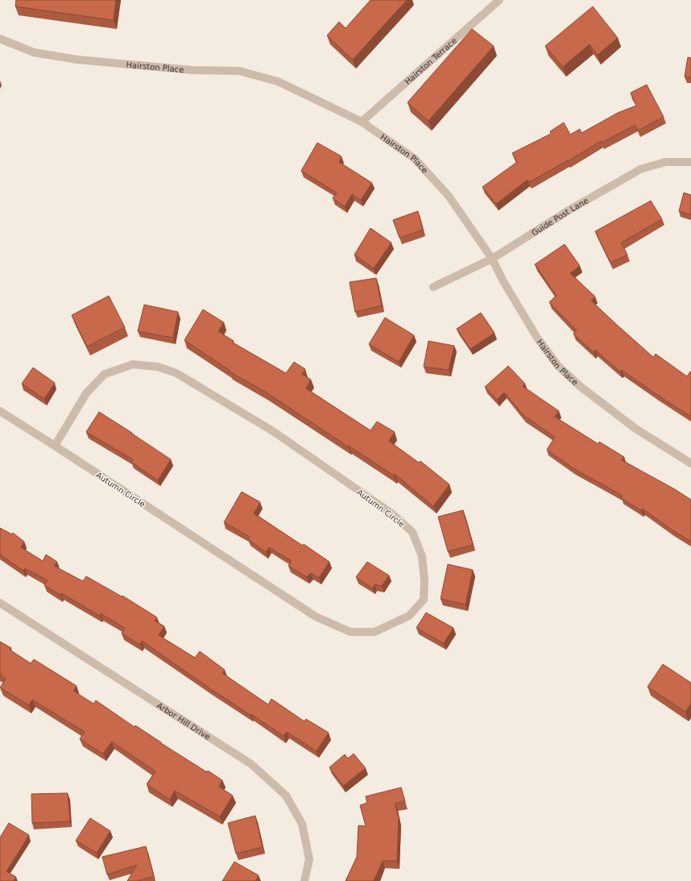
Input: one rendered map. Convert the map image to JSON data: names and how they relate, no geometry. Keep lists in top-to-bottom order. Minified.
{"streets":{"street":["Hairston Terrace","Hairston Place","Guide Post Lane","Autumn Circle","Arbor Hill Drive"]},"crossings":[["Hairston Terrace","Hairston Place"],["Hairston Place","Guide Post Lane"]]}
